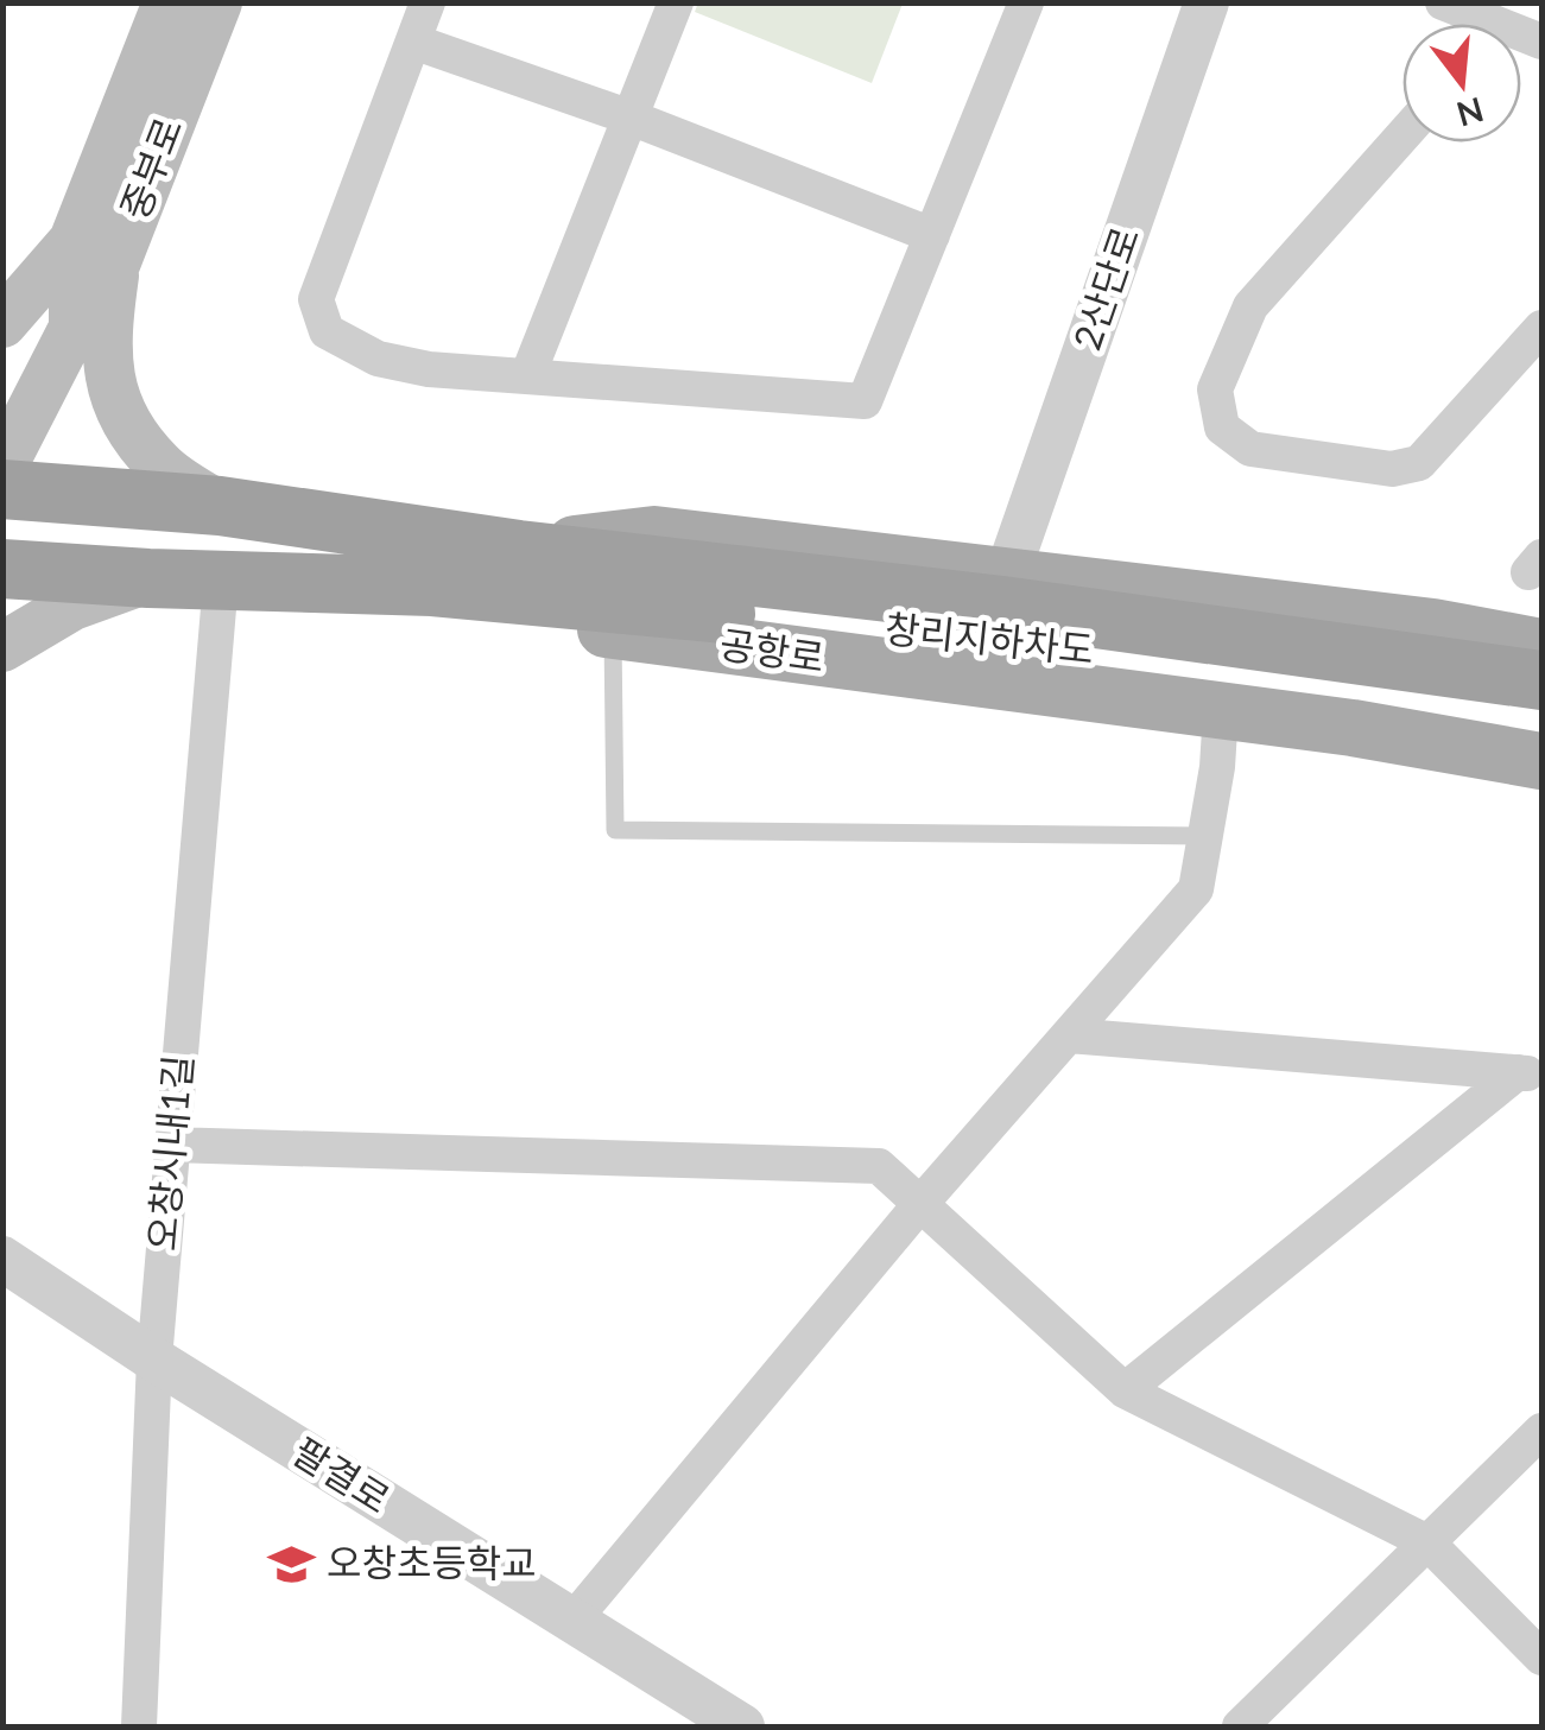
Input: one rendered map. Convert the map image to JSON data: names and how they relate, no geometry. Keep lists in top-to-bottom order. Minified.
{"streets":{"highway":["창리지하차도","공항로"],"main road":["중부로"],"street":["2산단로","오창시내1길","팔결로"]},"crossings":[["창리지하차도","공항로"],["공항로","오창시내1길"],["오창시내1길","팔결로"]],"places":{"school or university":["오창초등학교"]},"north":"bottom"}
